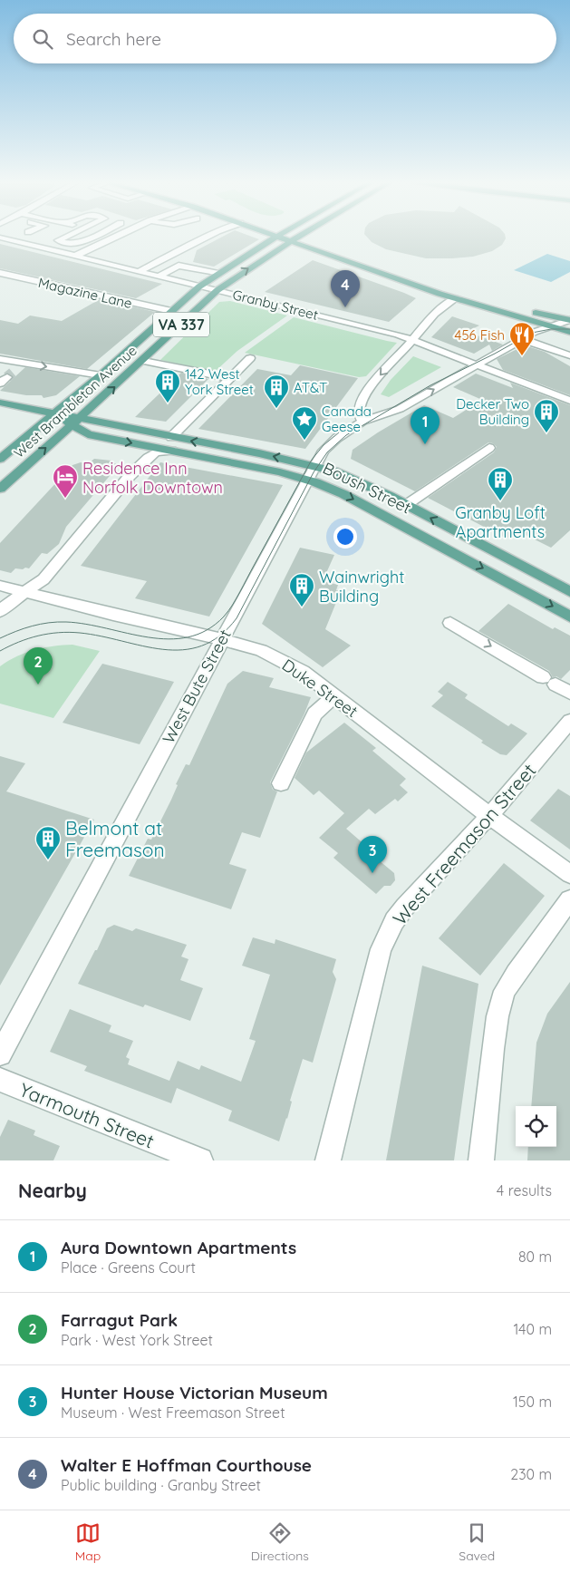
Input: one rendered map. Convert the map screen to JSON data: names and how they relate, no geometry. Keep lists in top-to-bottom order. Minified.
{"streets":{"main road":["VA 337","West Brambleton Avenue","Boush Street"],"street":["Magazine Lane","Granby Street","West Bute Street","Duke Street","West Freemason Street","Yarmouth Street"]},"crossings":[["Magazine Lane","West Brambleton Avenue"],["Granby Street","West Brambleton Avenue"],["Granby Street","West Bute Street"],["West Brambleton Avenue","Boush Street"],["Boush Street","West Bute Street"],["West Bute Street","Duke Street"],["Duke Street","West Freemason Street"]],"places":{"restaurant":["456 Fish"],"building":["142 West York Street","AT&T","Decker Two Building","Granby Loft Apartments","Wainwright Building","Belmont at Freemason"],"place":["Canada Geese"],"hotel":["Residence Inn Norfolk Downtown"]},"page":{"search":"Search here","pins":["4","1","2","3"],"heading":["Nearby","4 results"],"list":[{"mark":"1","name":"Aura Downtown Apartments","note":"Place · Greens Court","value":"80 m"},{"mark":"2","name":"Farragut Park","note":"Park · West York Street","value":"140 m"},{"mark":"3","name":"Hunter House Victorian Museum","note":"Museum · West Freemason Street","value":"150 m"},{"mark":"4","name":"Walter E Hoffman Courthouse","note":"Public building · Granby Street","value":"230 m"}],"nav":["Map","Directions","Saved"]}}
